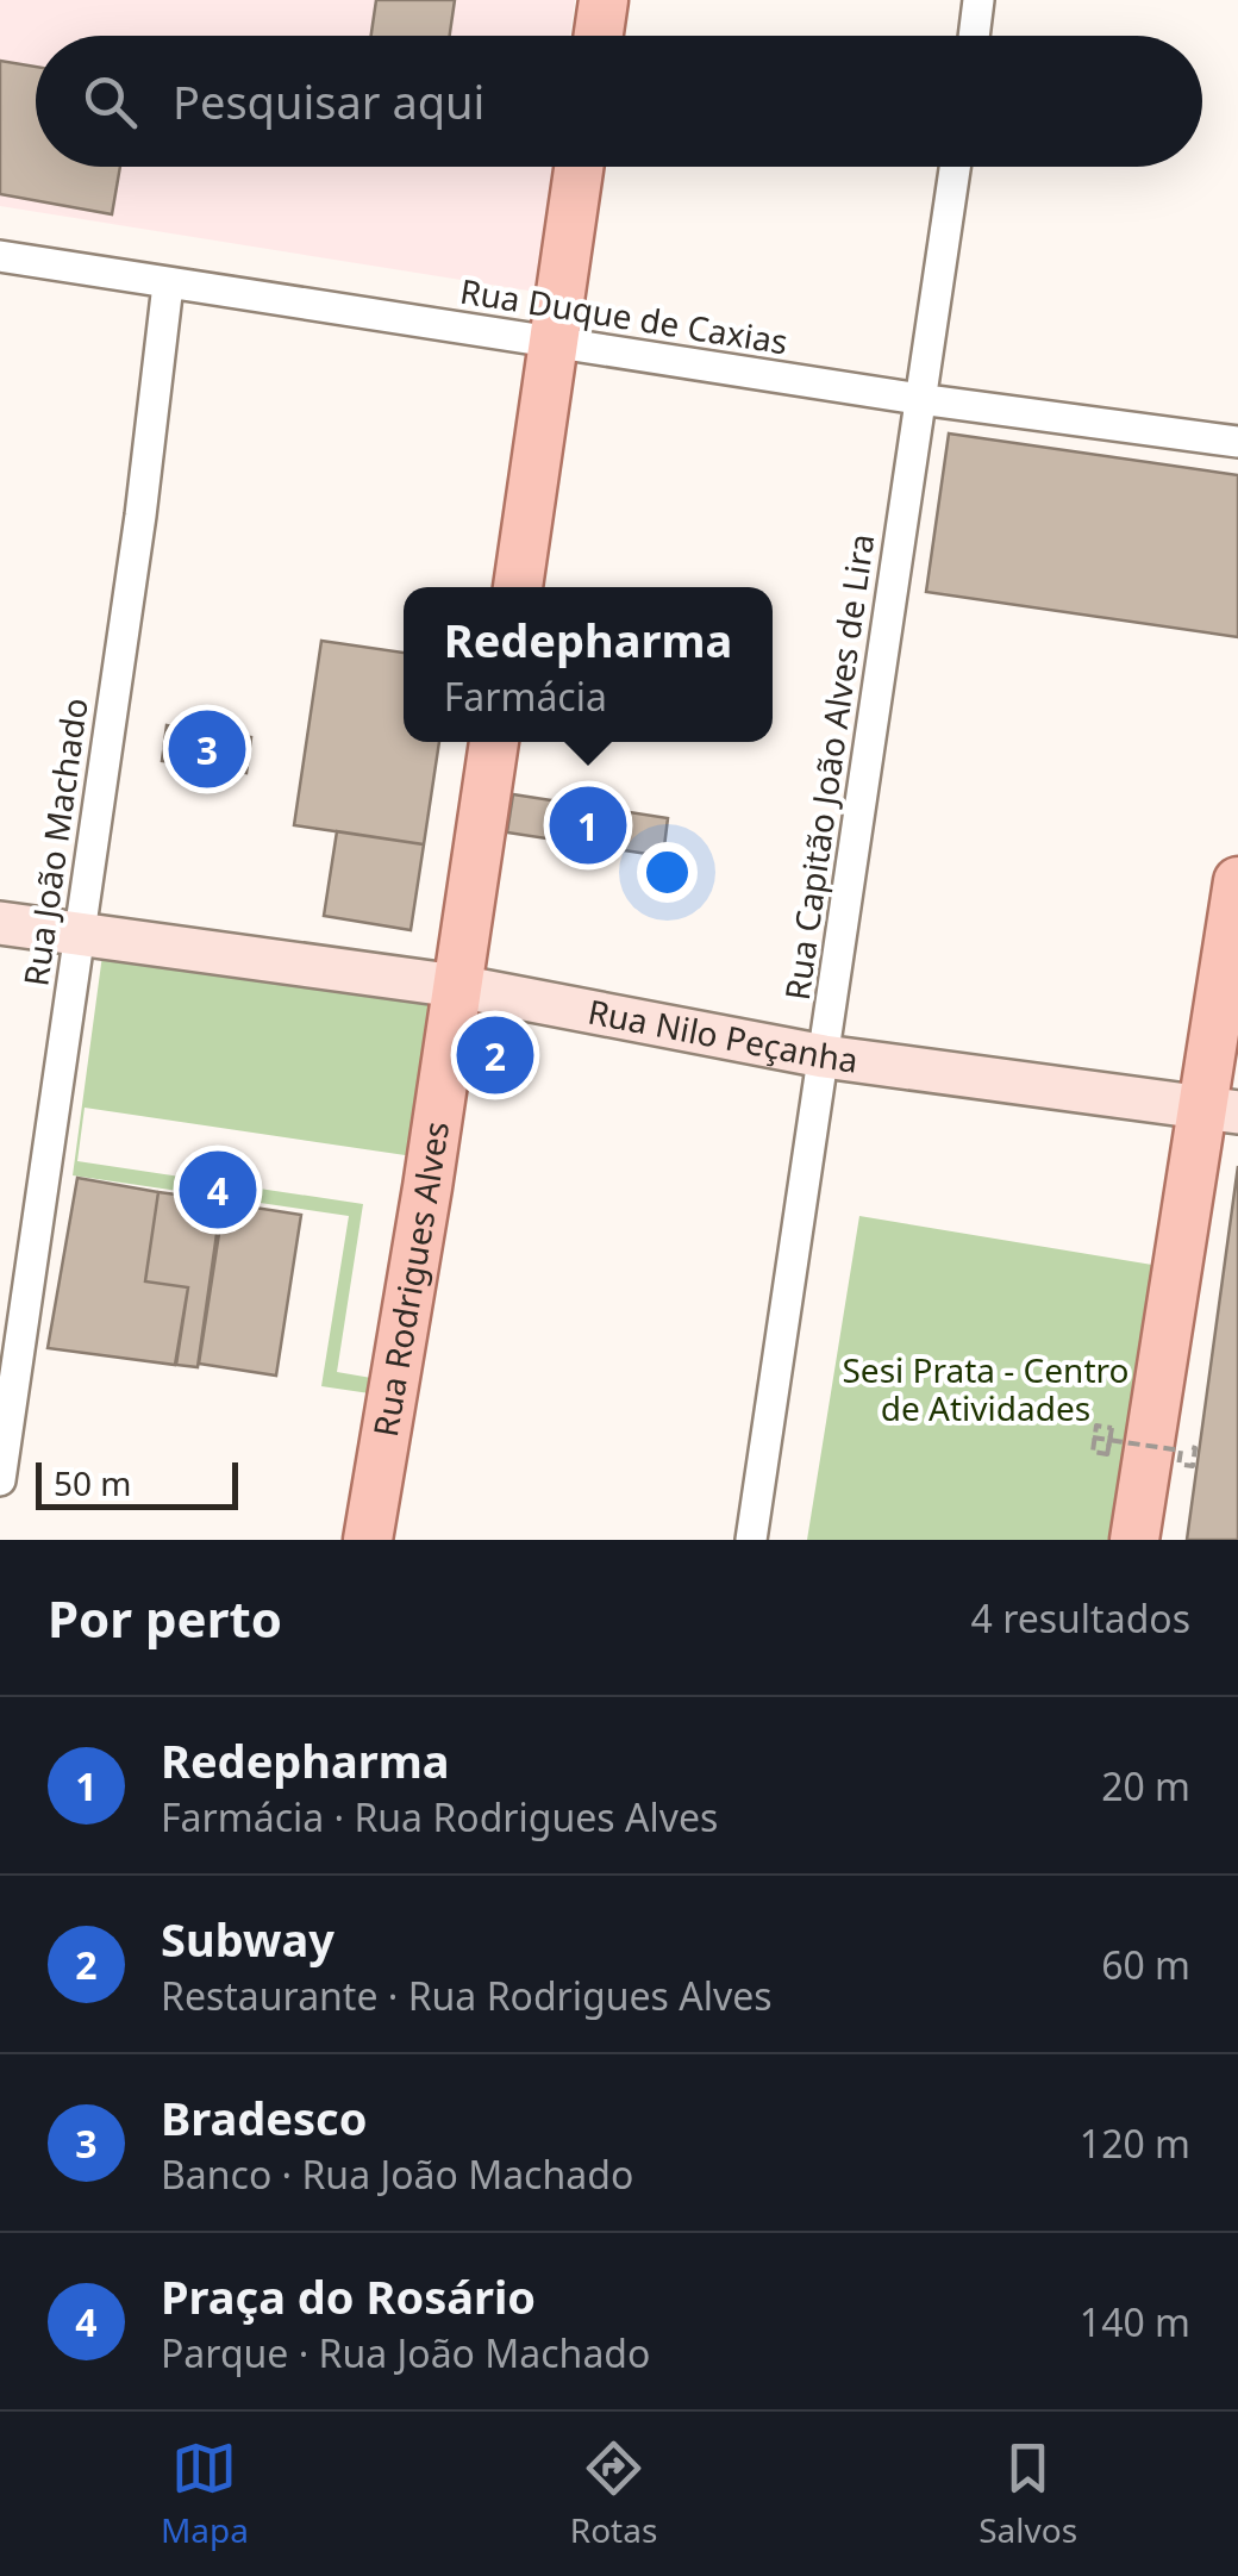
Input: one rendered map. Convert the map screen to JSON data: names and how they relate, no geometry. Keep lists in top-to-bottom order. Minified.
{"streets":{"main road":["Rua Rodrigues Alves"],"street":["Rua Duque de Caxias","Rua Capitão João Alves de Lira","Rua João Machado","Rua Nilo Peçanha"]},"crossings":[["Rua Duque de Caxias","Rua Capitão João Alves de Lira"],["Rua Duque de Caxias","Rua João Machado"],["Rua Capitão João Alves de Lira","Rua Nilo Peçanha"],["Rua João Machado","Rua Nilo Peçanha"],["Rua Nilo Peçanha","Rua Rodrigues Alves"]],"parks":["Sesi Prata - Centro de Atividades"],"scale_bar":"50 m","page":{"search":"Pesquisar aqui","popup":["Redepharma","Farmácia"],"pins":["3","1","2","4"],"scale":"50 m","heading":["Por perto","4 resultados"],"list":[{"mark":"1","name":"Redepharma","note":"Farmácia · Rua Rodrigues Alves","value":"20 m"},{"mark":"2","name":"Subway","note":"Restaurante · Rua Rodrigues Alves","value":"60 m"},{"mark":"3","name":"Bradesco","note":"Banco · Rua João Machado","value":"120 m"},{"mark":"4","name":"Praça do Rosário","note":"Parque · Rua João Machado","value":"140 m"}],"nav":["Mapa","Rotas","Salvos"]}}
